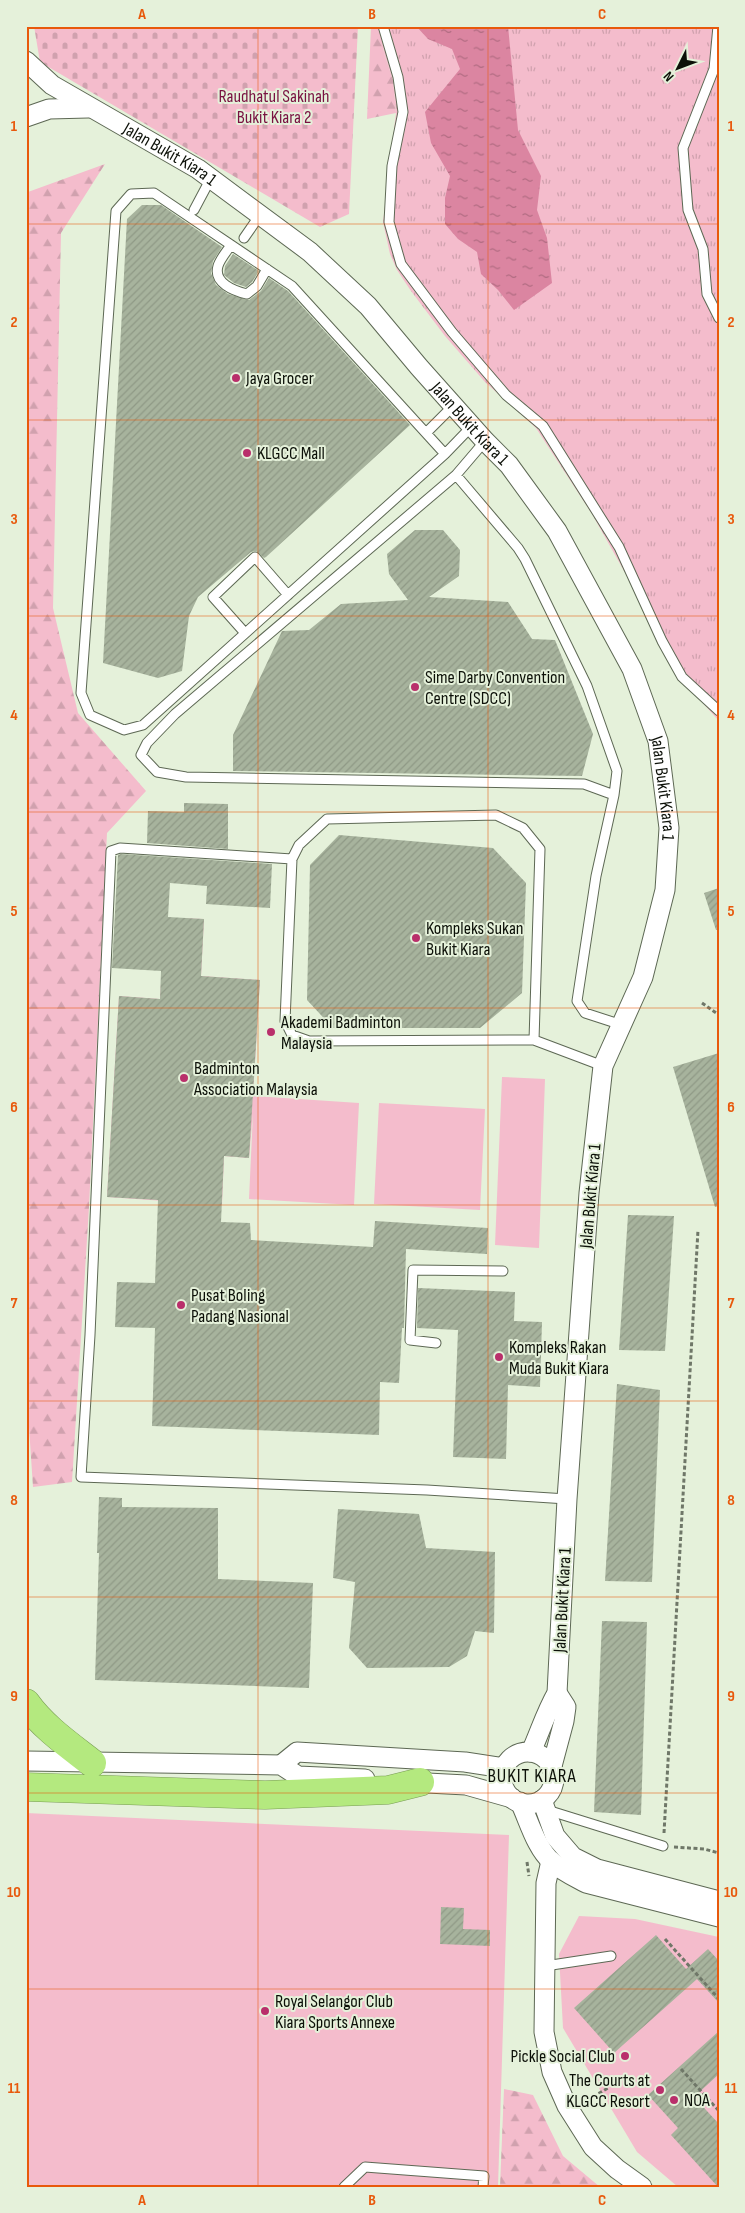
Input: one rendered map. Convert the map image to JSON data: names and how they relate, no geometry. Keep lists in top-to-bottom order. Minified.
{"streets":{"street":["Jalan Bukit Kiara 1"]},"districts":["BUKIT KIARA"],"parks":["Raudhatul Sakinah Bukit Kiara 2"],"places":["Jaya Grocer","KLGCC Mall","Sime Darby Convention Centre (SDCC)","Kompleks Sukan Bukit Kiara","Akademi Badminton Malaysia","Badminton Association Malaysia","Pusat Boling Padang Nasional","Kompleks Rakan Muda Bukit Kiara","Royal Selangor Club Kiara Sports Annexe","Pickle Social Club","The Courts at KLGCC Resort","NOA"],"north":"bottom left","grid":{"columns":["A","B","C"],"rows":["1","2","3","4","5","6","7","8","9","10","11"]}}
